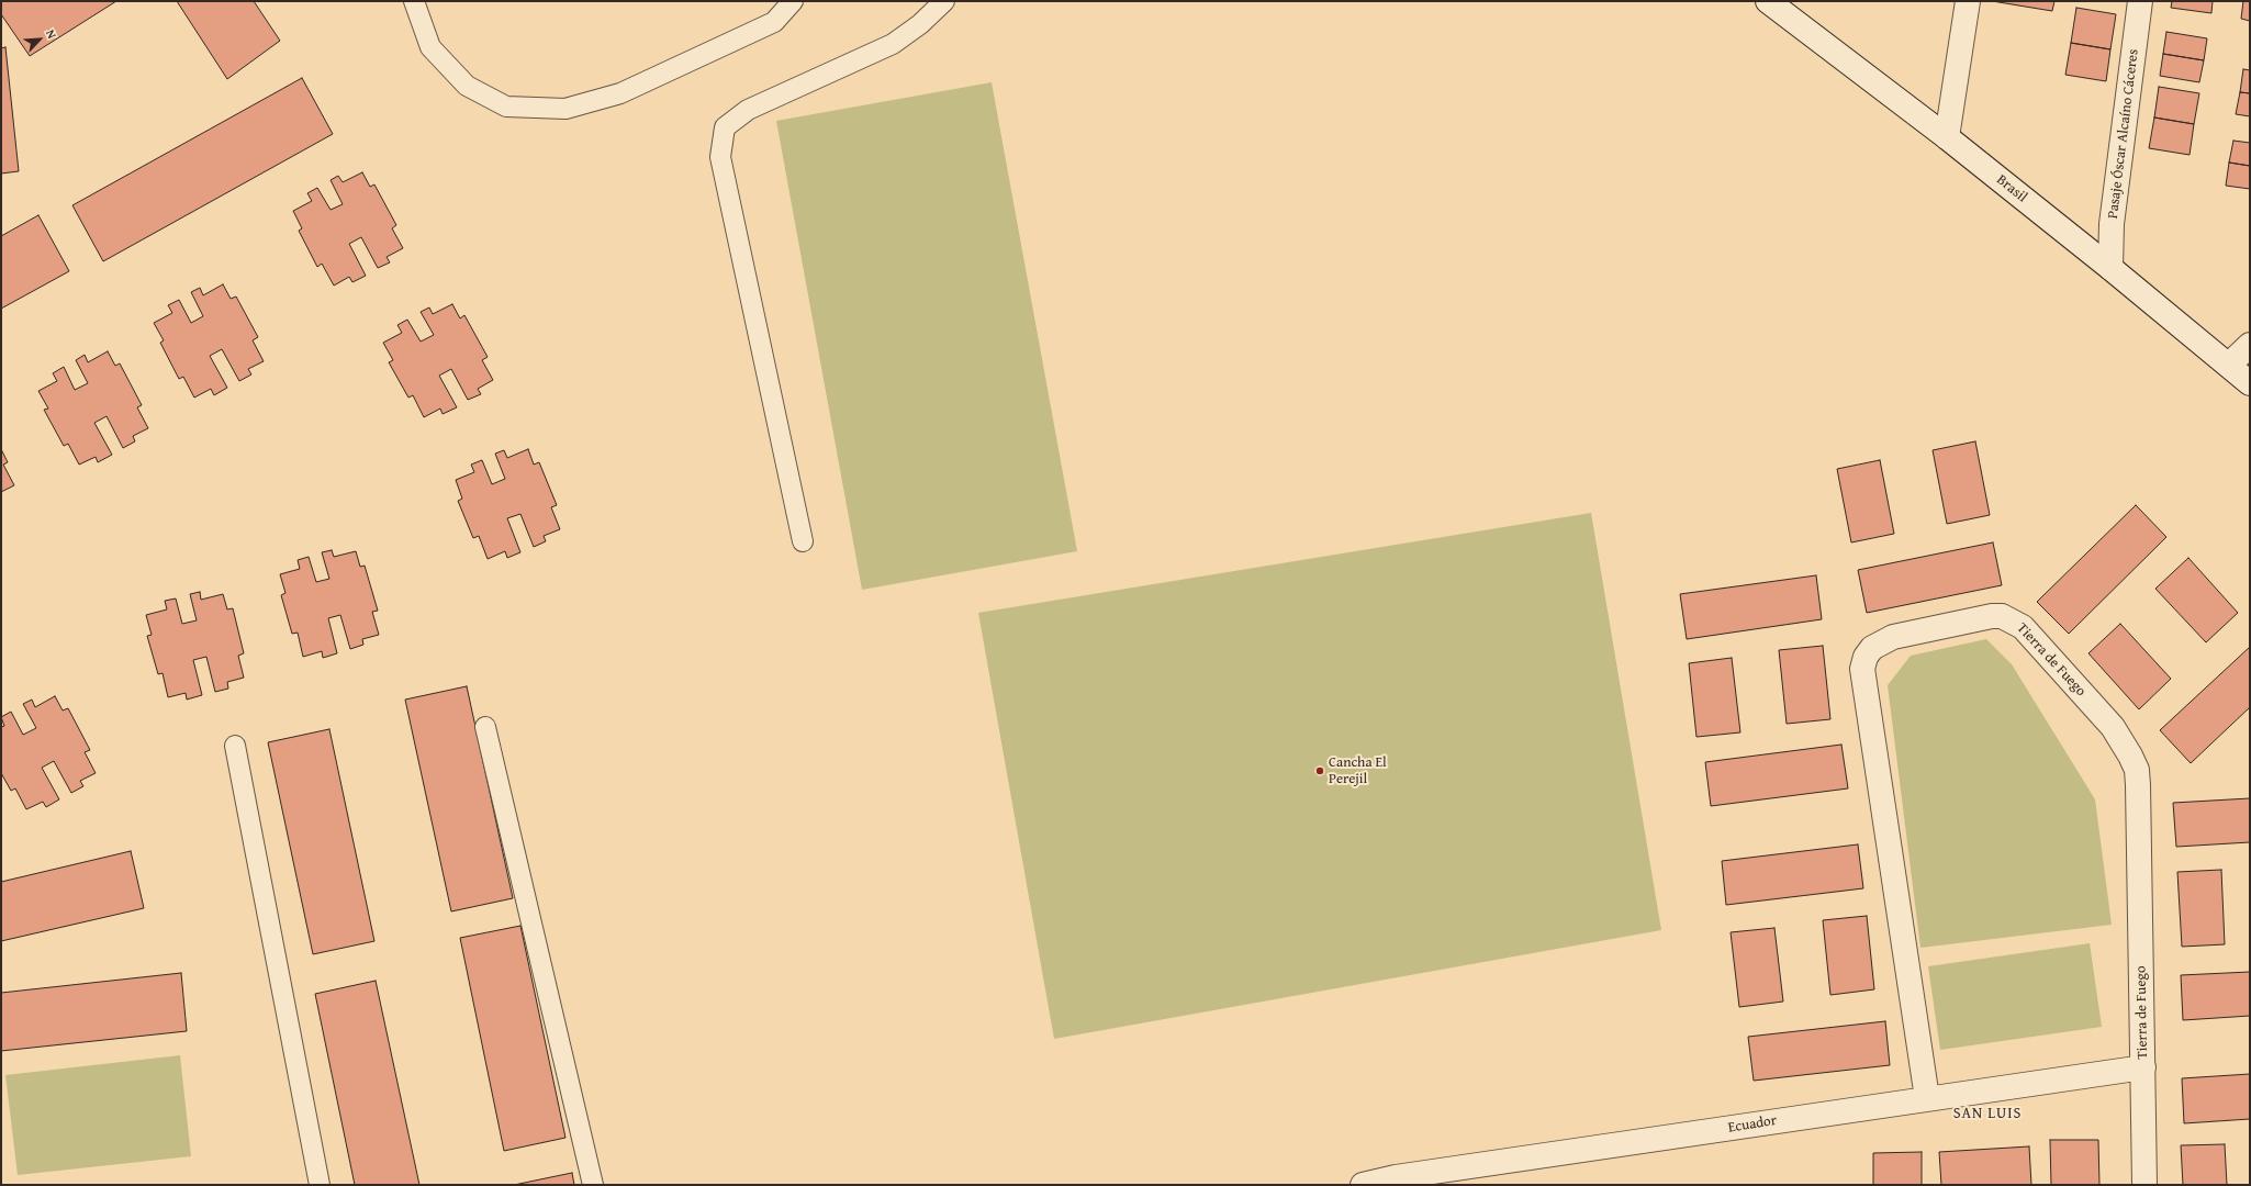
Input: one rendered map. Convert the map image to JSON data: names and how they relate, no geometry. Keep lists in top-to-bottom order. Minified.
{"streets":{"street":["Pasaje Óscar Alcaíno Cáceres","Brasil","Tierra de Fuego","Ecuador"]},"crossings":[["Pasaje Óscar Alcaíno Cáceres","Brasil"],["Tierra de Fuego","Ecuador"]],"districts":["SAN LUIS"],"places":["Cancha El Perejil"],"north":"top right"}
